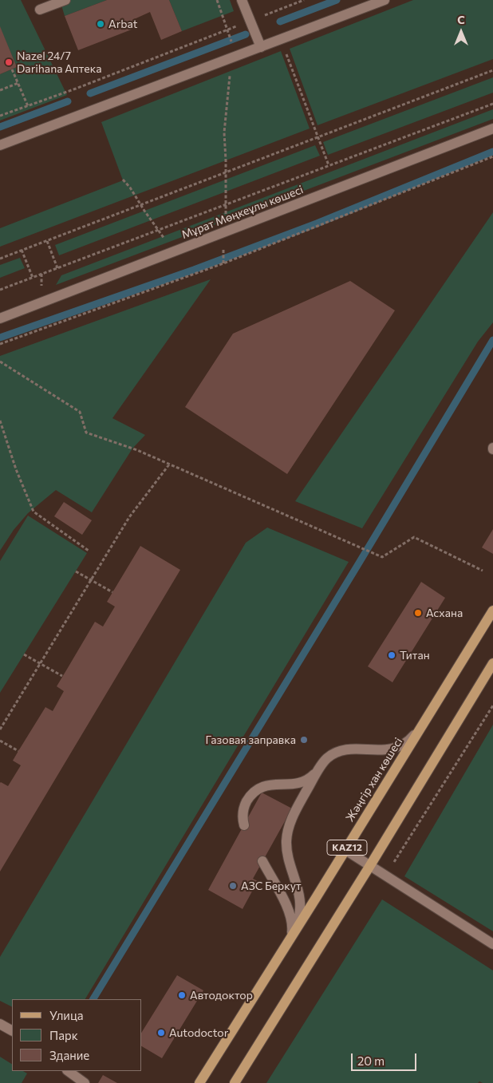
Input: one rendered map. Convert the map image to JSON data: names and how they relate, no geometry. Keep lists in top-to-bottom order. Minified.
{"streets":{"main road":["Мұрат Мөңкеұлы көшесі","Жәңгір хан көшесі","KAZ12"]},"places":["Arbat","Nazel 24/7 Darihana Аптека","Асхана","Титан","Газовая заправка","АЗС Беркут","Автодоктор","Autodoctor"],"legend":["Улица","Парк","Здание"],"scale_bar":"20 m","north":"top"}
